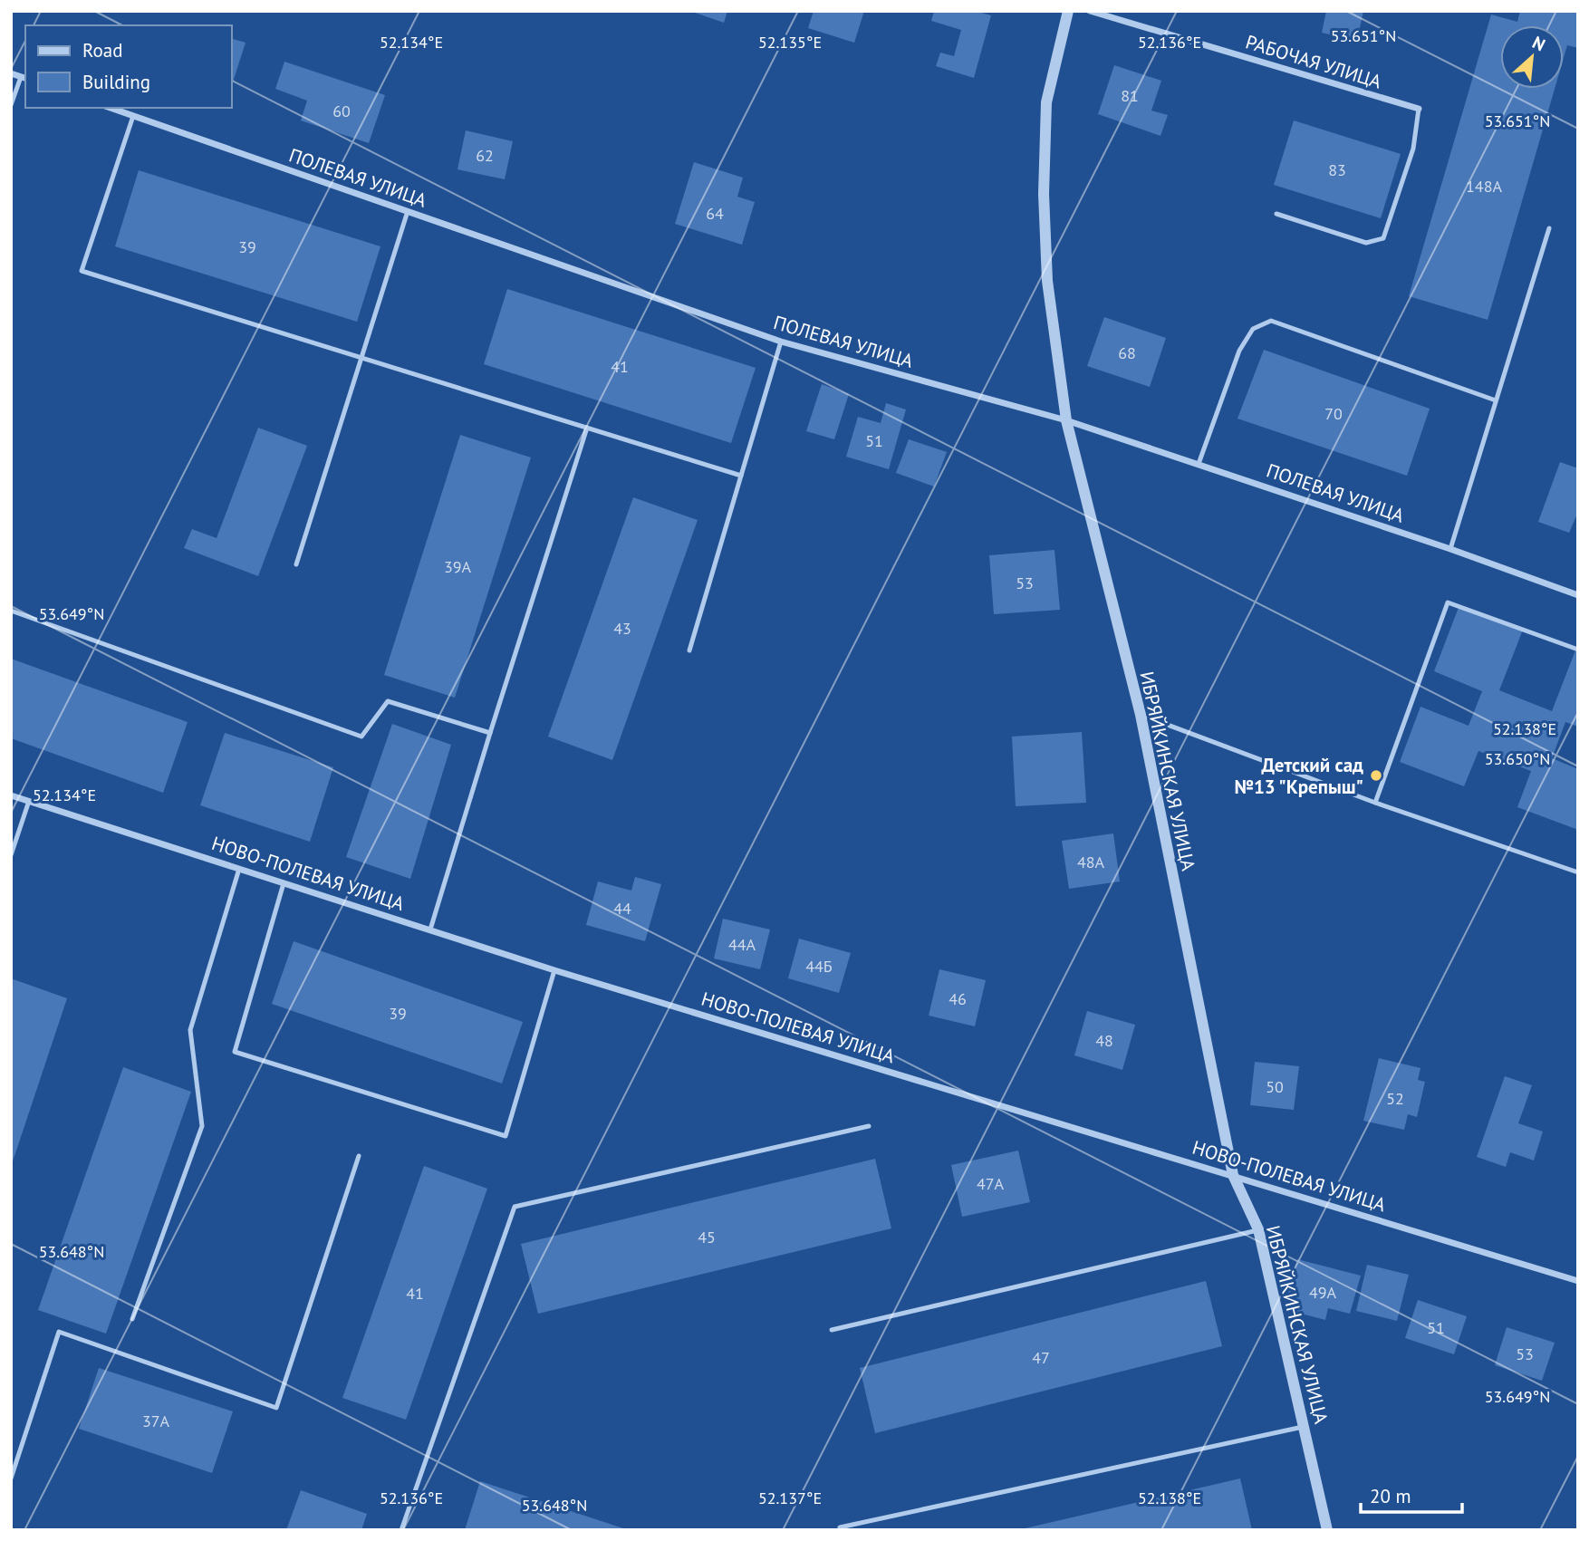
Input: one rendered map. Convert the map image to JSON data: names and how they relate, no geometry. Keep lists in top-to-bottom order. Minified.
{"streets":{"street":["РАБОЧАЯ УЛИЦА","ПОЛЕВАЯ УЛИЦА","ИБРЯЙКИНСКАЯ УЛИЦА","НОВО-ПОЛЕВАЯ УЛИЦА"]},"crossings":[["ПОЛЕВАЯ УЛИЦА","ИБРЯЙКИНСКАЯ УЛИЦА"],["ИБРЯЙКИНСКАЯ УЛИЦА","НОВО-ПОЛЕВАЯ УЛИЦА"]],"places":["Детский сад №13 \"Крепыш\""],"house_numbers":["81","60","62","83","148А","64","39","68","41","70","51","39А","53","43","48А","44","44А","44Б","46","39","48","50","52","47А","45","49А","41","51","53","47","37А"],"legend":["Road","Building"],"scale_bar":"20 m","north":"top right","coordinates":["53.651°N","52.134°E","52.135°E","52.136°E","53.649°N","52.138°E","53.650°N","53.648°N","52.137°E"]}
